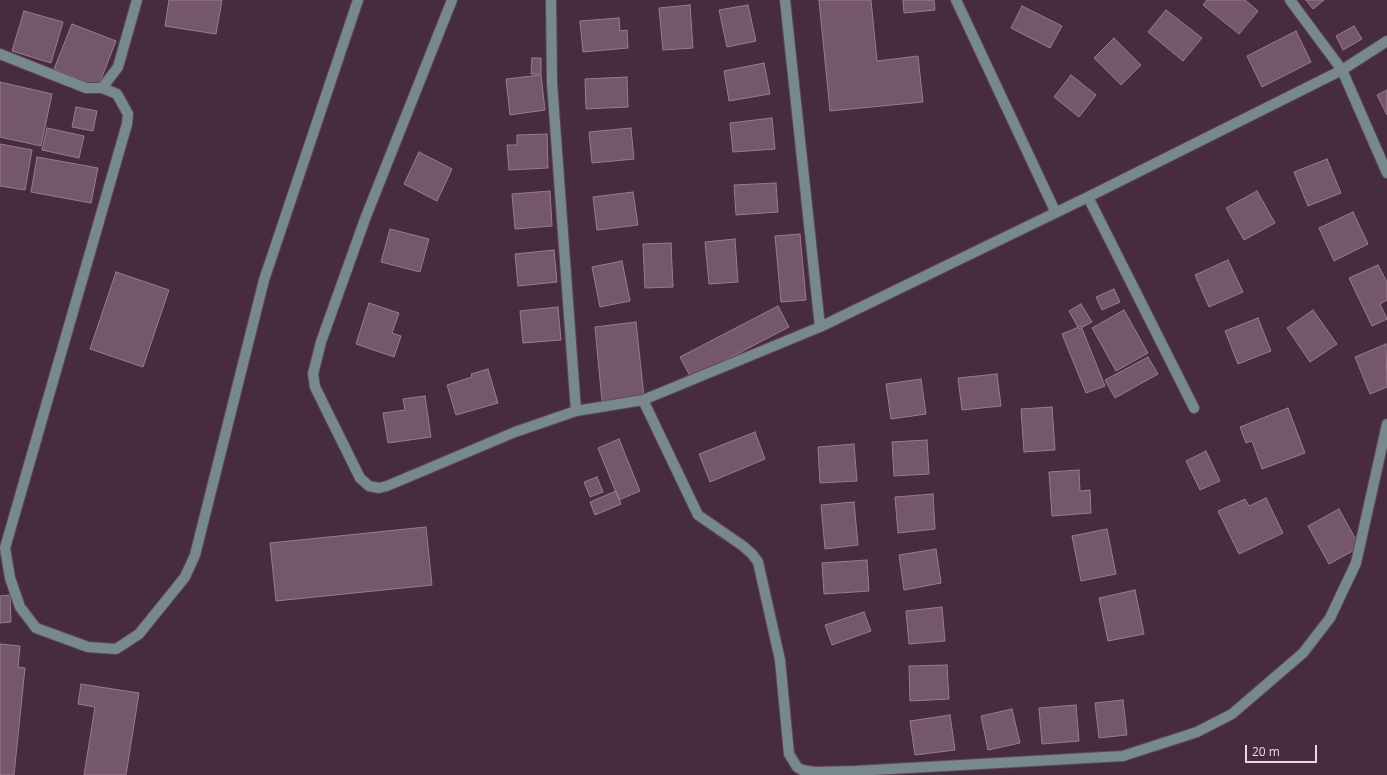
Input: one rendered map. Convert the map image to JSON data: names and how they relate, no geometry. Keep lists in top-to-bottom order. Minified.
{"scale_bar":"20 m"}
